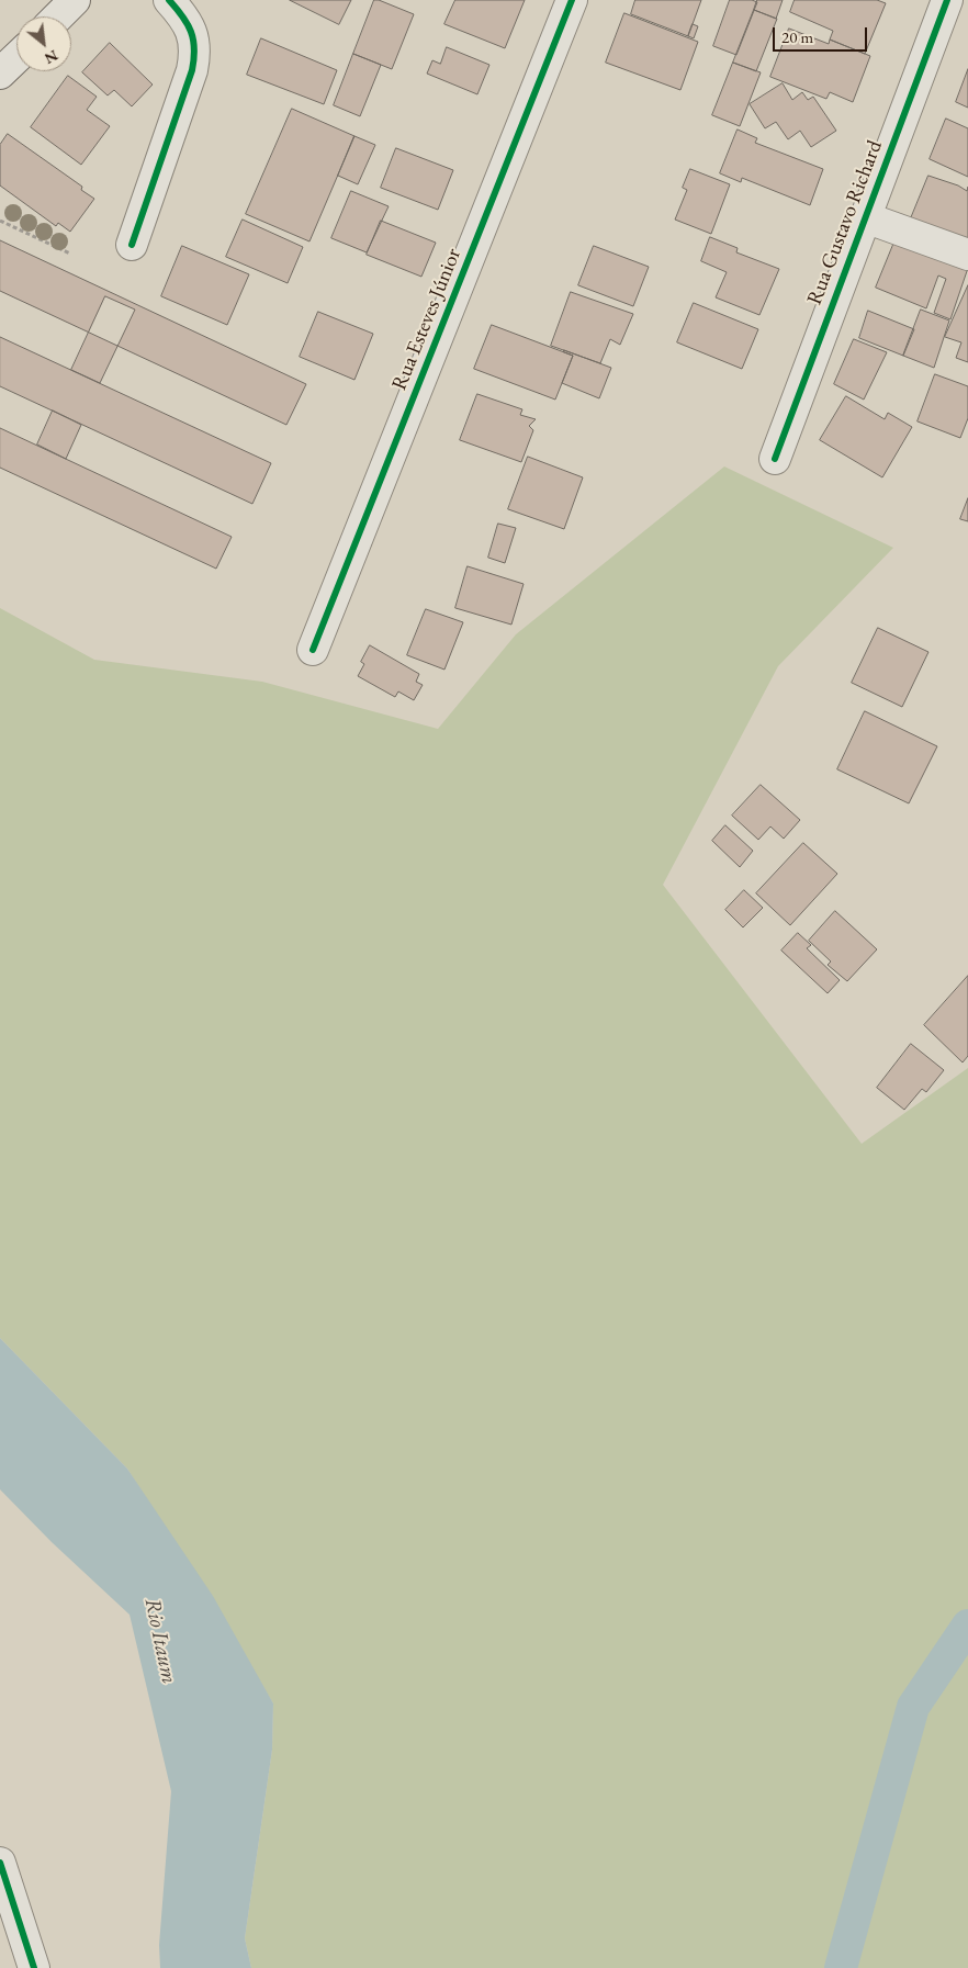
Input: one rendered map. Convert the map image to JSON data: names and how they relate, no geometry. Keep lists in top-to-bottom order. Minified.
{"streets":{"street":["Rua Gustavo Richard","Rua Esteves Júnior"]},"water":["Rio Itaum"],"scale_bar":"20 m","north":"bottom right"}
